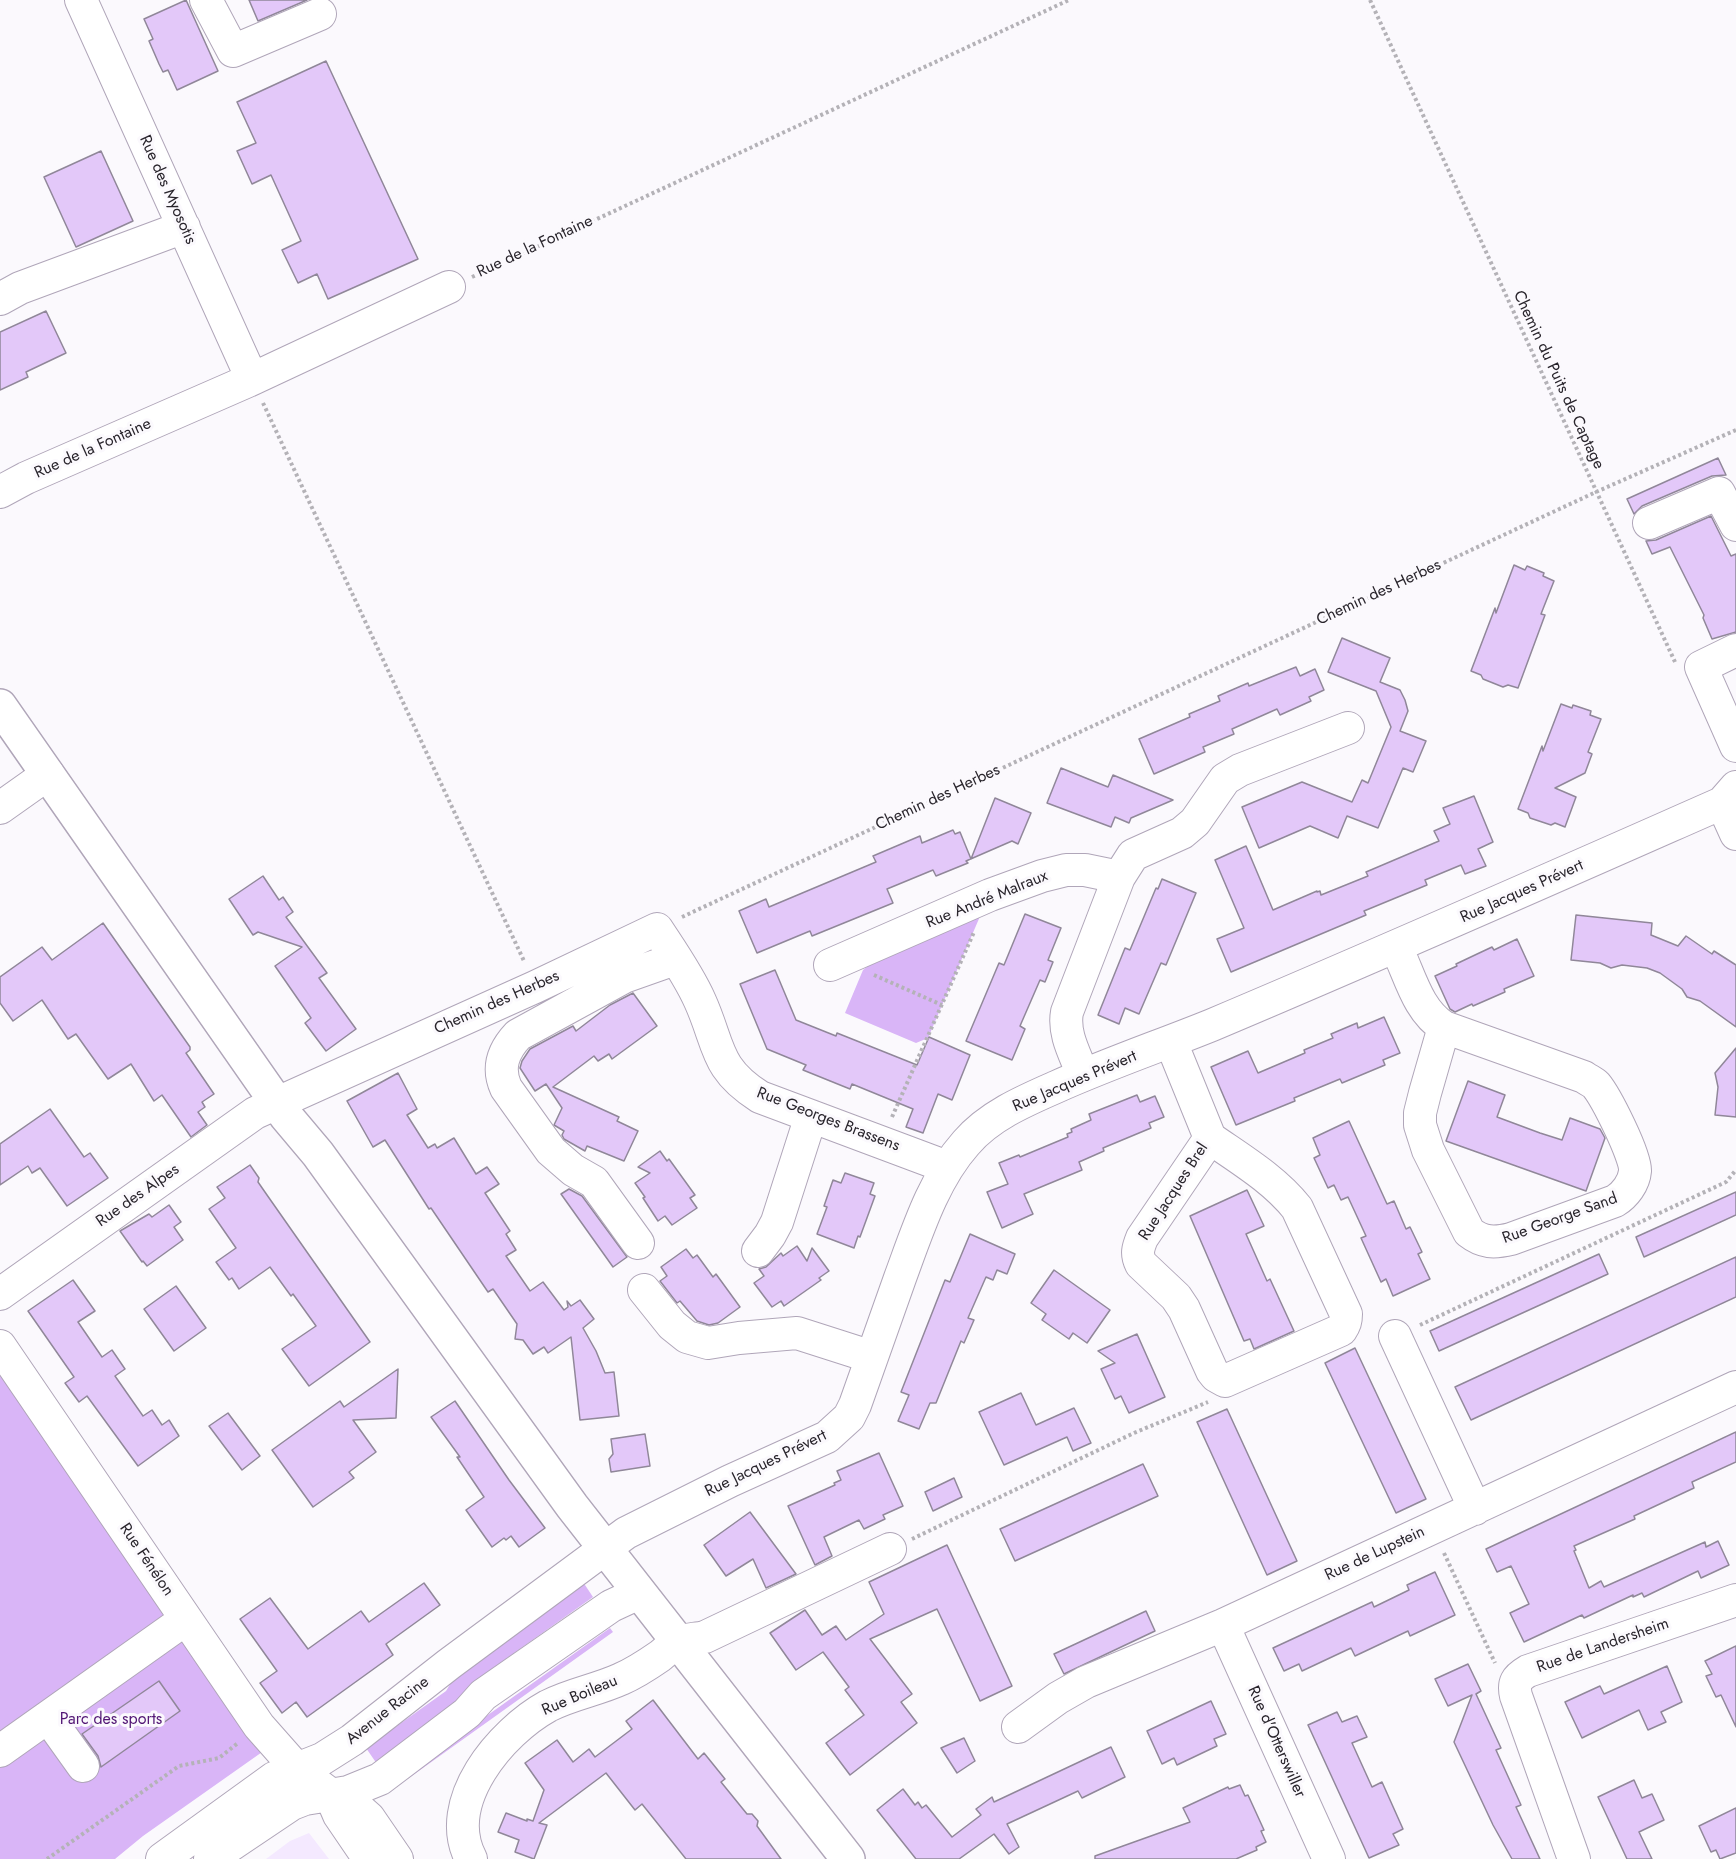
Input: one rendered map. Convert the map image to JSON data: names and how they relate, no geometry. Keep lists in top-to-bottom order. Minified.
{"streets":{"street":["Rue des Myosotis","Rue de la Fontaine","Chemin des Herbes","Rue Jacques Prévert","Rue André Malraux","Rue Georges Brassens","Rue Jacques Brel","Rue des Alpes","Rue George Sand","Rue de Lupstein","Rue Fénélon","Rue de Landersheim","Rue Boileau","Avenue Racine","Rue d'Otterswiller"],"path":["Chemin du Puits de Captage"]},"crossings":[["Rue des Myosotis","Rue de la Fontaine"],["Chemin du Puits de Captage","Chemin des Herbes"],["Chemin des Herbes","Rue Georges Brassens"],["Chemin des Herbes","Rue des Alpes"],["Rue Jacques Prévert","Rue Georges Brassens"],["Rue Jacques Prévert","Rue Jacques Brel"],["Rue Jacques Prévert","Rue George Sand"],["Rue Jacques Prévert","Avenue Racine"],["Rue de Lupstein","Rue d'Otterswiller"],["Rue Fénélon","Avenue Racine"]],"parks":["Parc des sports"]}
